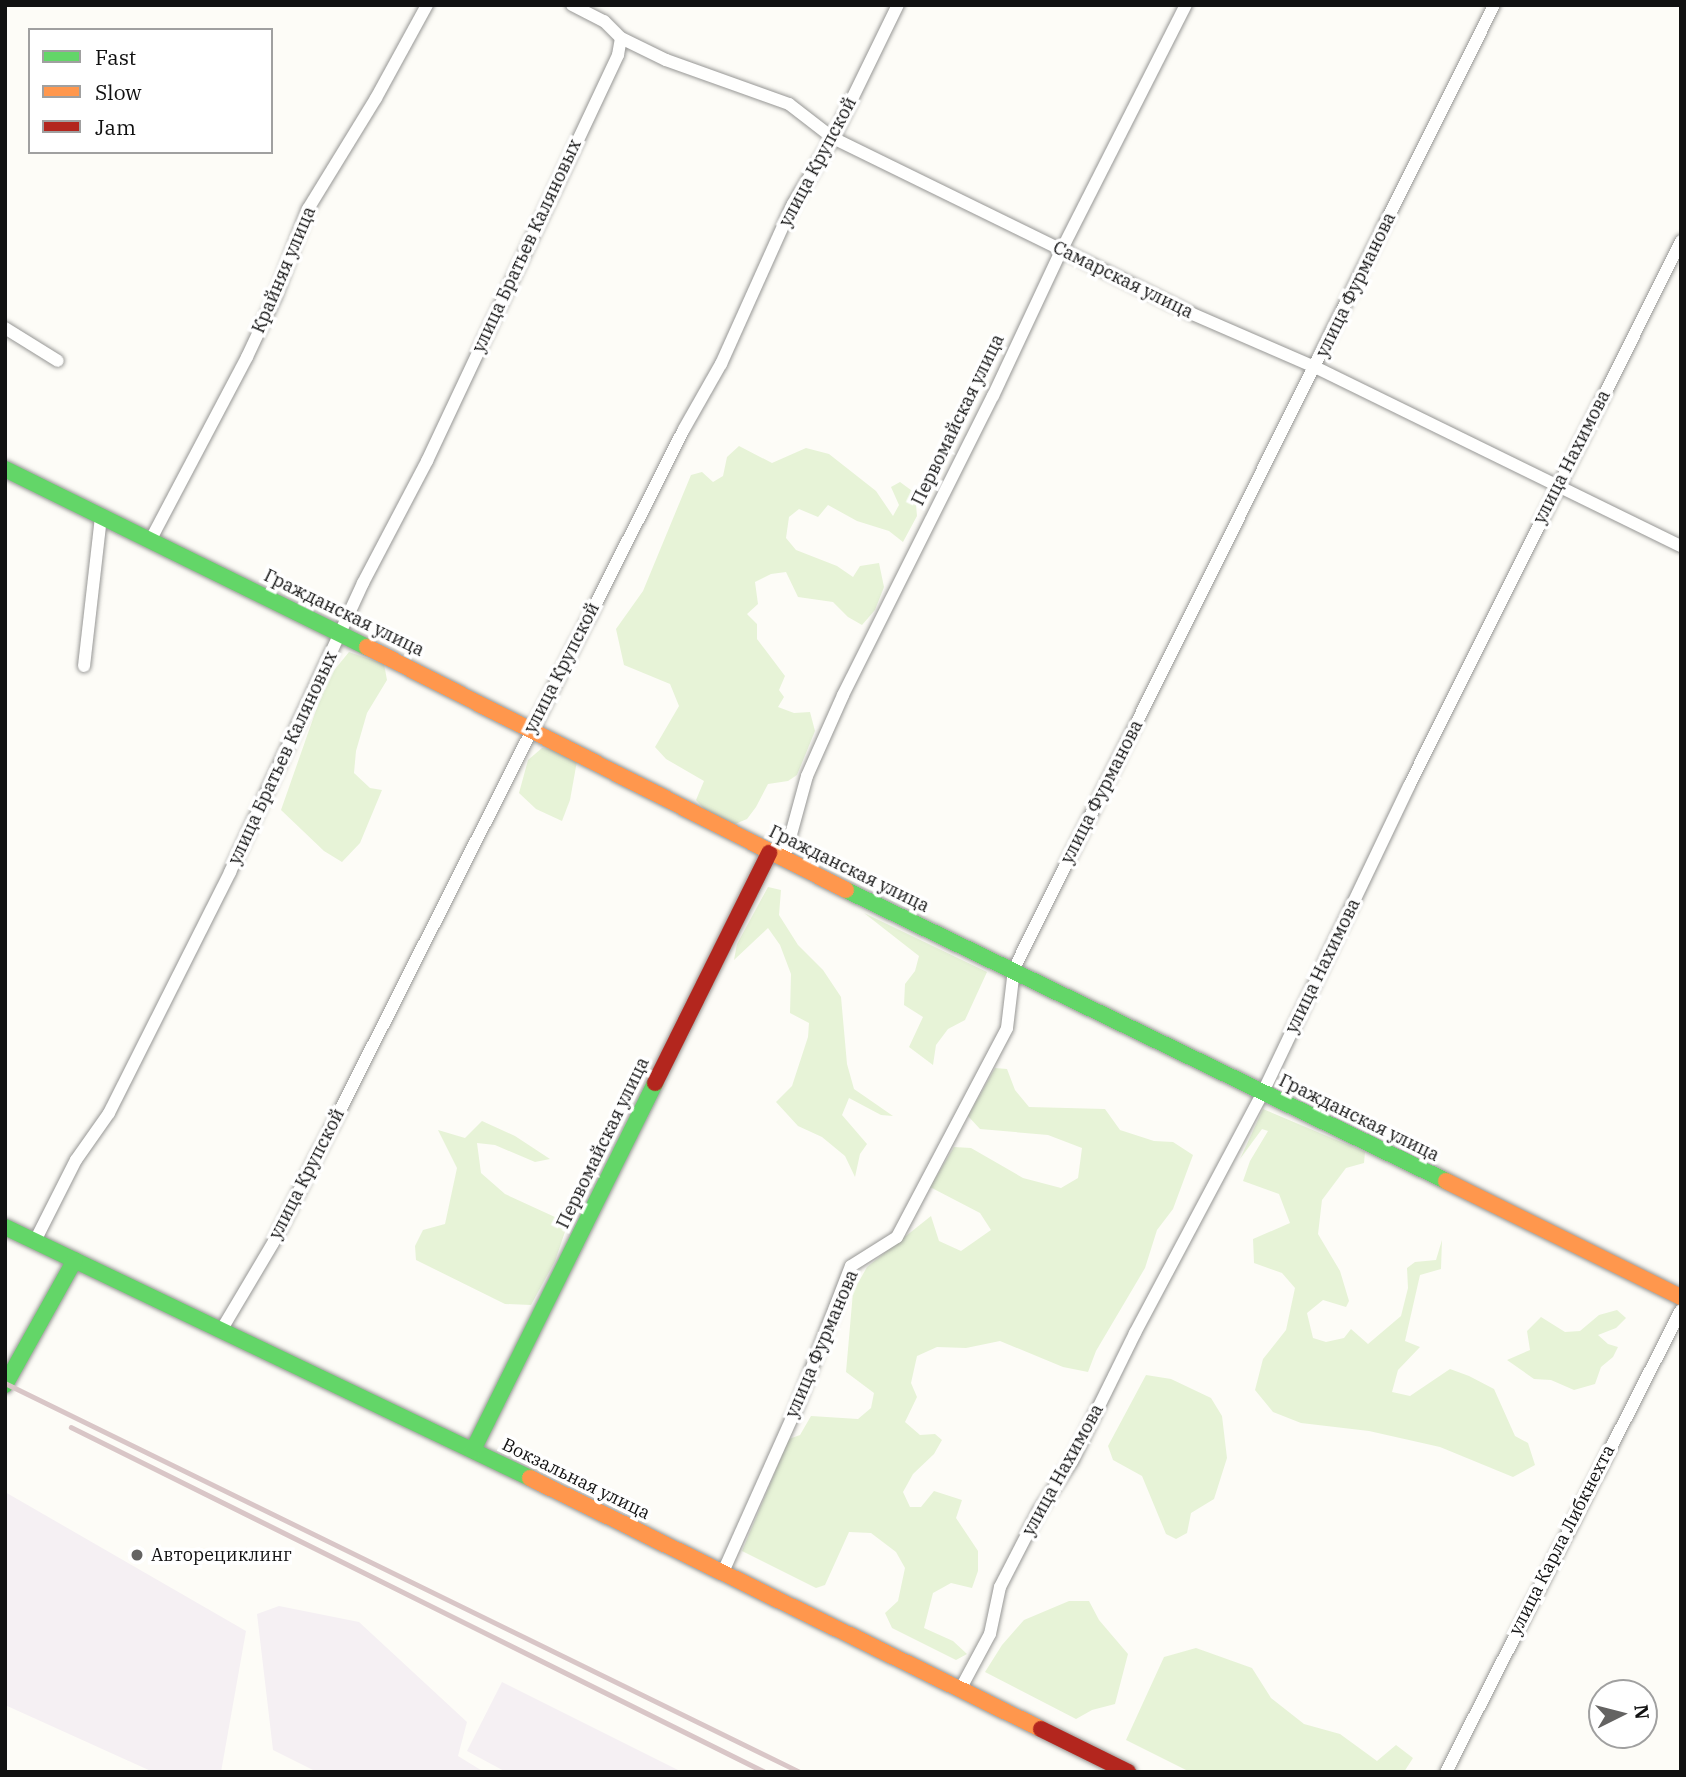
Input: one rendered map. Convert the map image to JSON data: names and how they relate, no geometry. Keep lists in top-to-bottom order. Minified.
{"streets":{"street":["улица Крупской","улица Братьев Каляновых","Крайняя улица","Самарская улица","улица Фурманова","Первомайская улица","улица Нахимова","Гражданская улица","Вокзальная улица","улица Карла Либкнехта"]},"crossings":[["улица Крупской","Самарская улица"],["улица Крупской","Гражданская улица"],["улица Крупской","Вокзальная улица"],["улица Братьев Каляновых","Самарская улица"],["улица Братьев Каляновых","Гражданская улица"],["улица Братьев Каляновых","Вокзальная улица"],["Крайняя улица","Гражданская улица"],["Самарская улица","улица Фурманова"],["Самарская улица","Первомайская улица"],["Самарская улица","улица Нахимова"],["улица Фурманова","Гражданская улица"],["улица Фурманова","Вокзальная улица"],["Первомайская улица","Гражданская улица"],["Первомайская улица","Вокзальная улица"],["улица Нахимова","Гражданская улица"],["улица Нахимова","Вокзальная улица"]],"places":["Авторециклинг"],"legend":["Fast","Slow","Jam"],"north":"right"}
